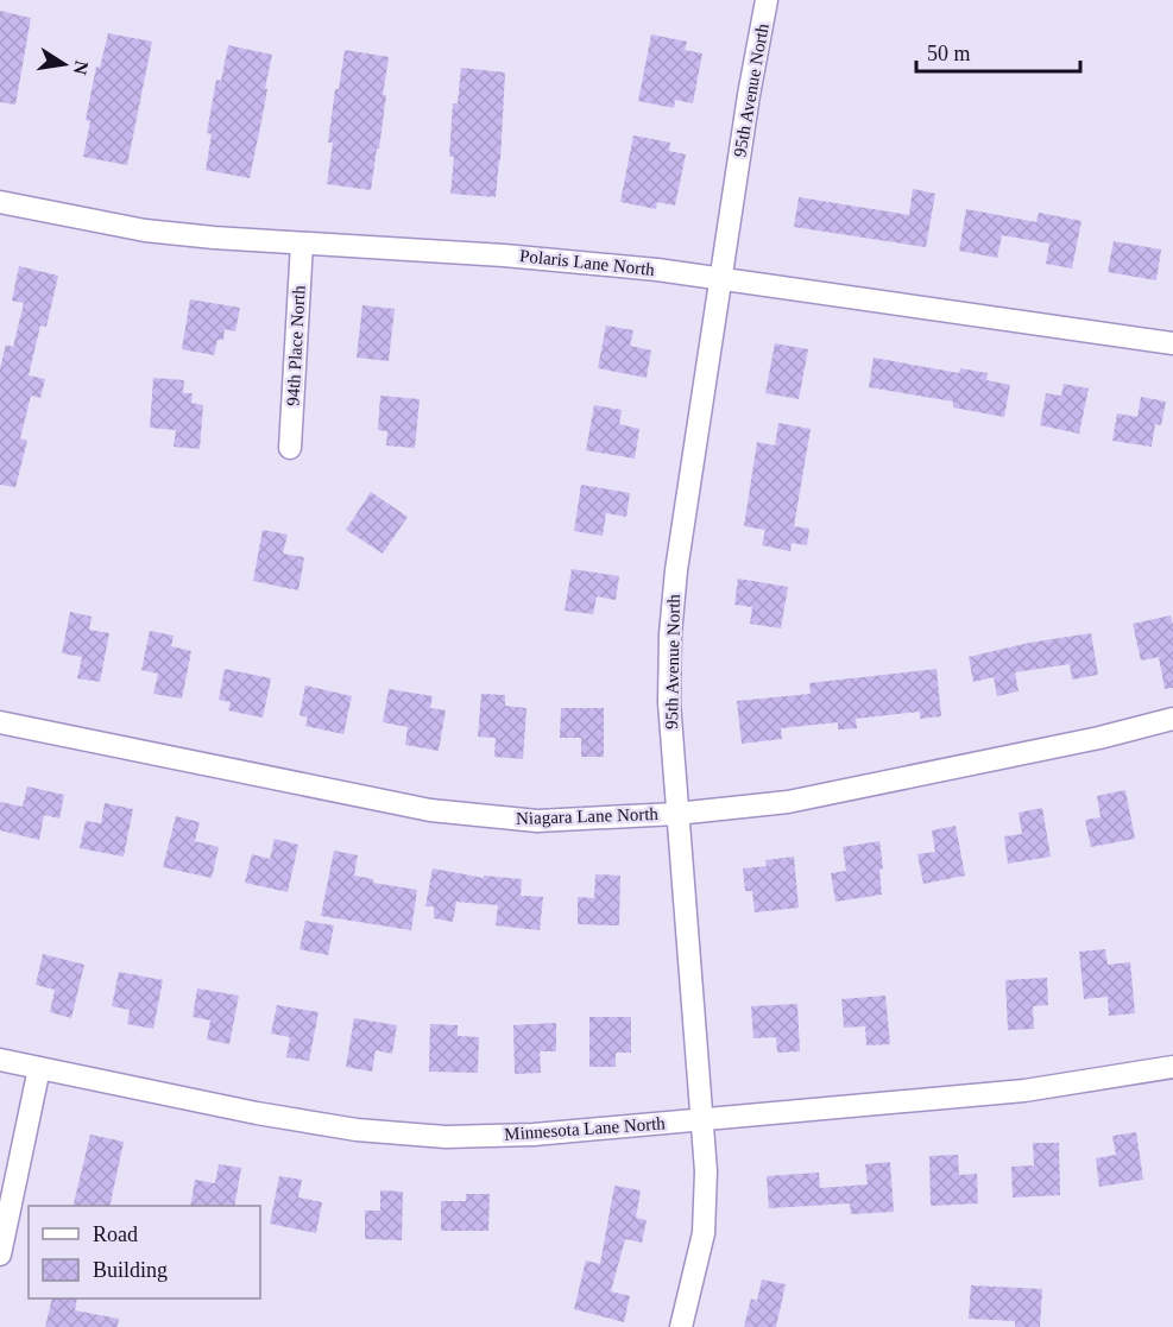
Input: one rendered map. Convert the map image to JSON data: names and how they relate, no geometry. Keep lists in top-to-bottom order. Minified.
{"streets":{"street":["95th Avenue North","Polaris Lane North","94th Place North","Niagara Lane North","Minnesota Lane North"]},"crossings":[["95th Avenue North","Polaris Lane North"],["95th Avenue North","Niagara Lane North"],["95th Avenue North","Minnesota Lane North"],["Polaris Lane North","94th Place North"]],"legend":["Road","Building"],"scale_bar":"50 m","north":"right"}
